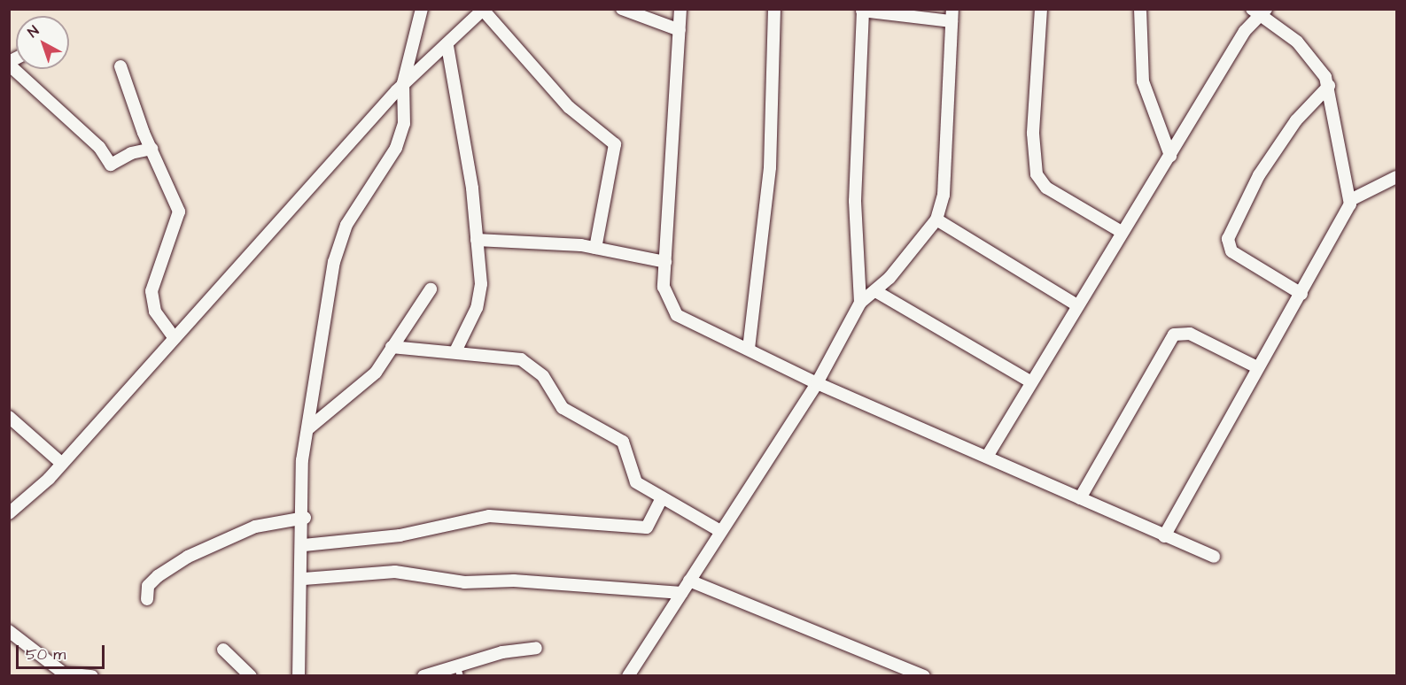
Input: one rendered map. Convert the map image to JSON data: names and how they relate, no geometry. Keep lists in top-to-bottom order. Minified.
{"scale_bar":"50 m","north":"top left"}
